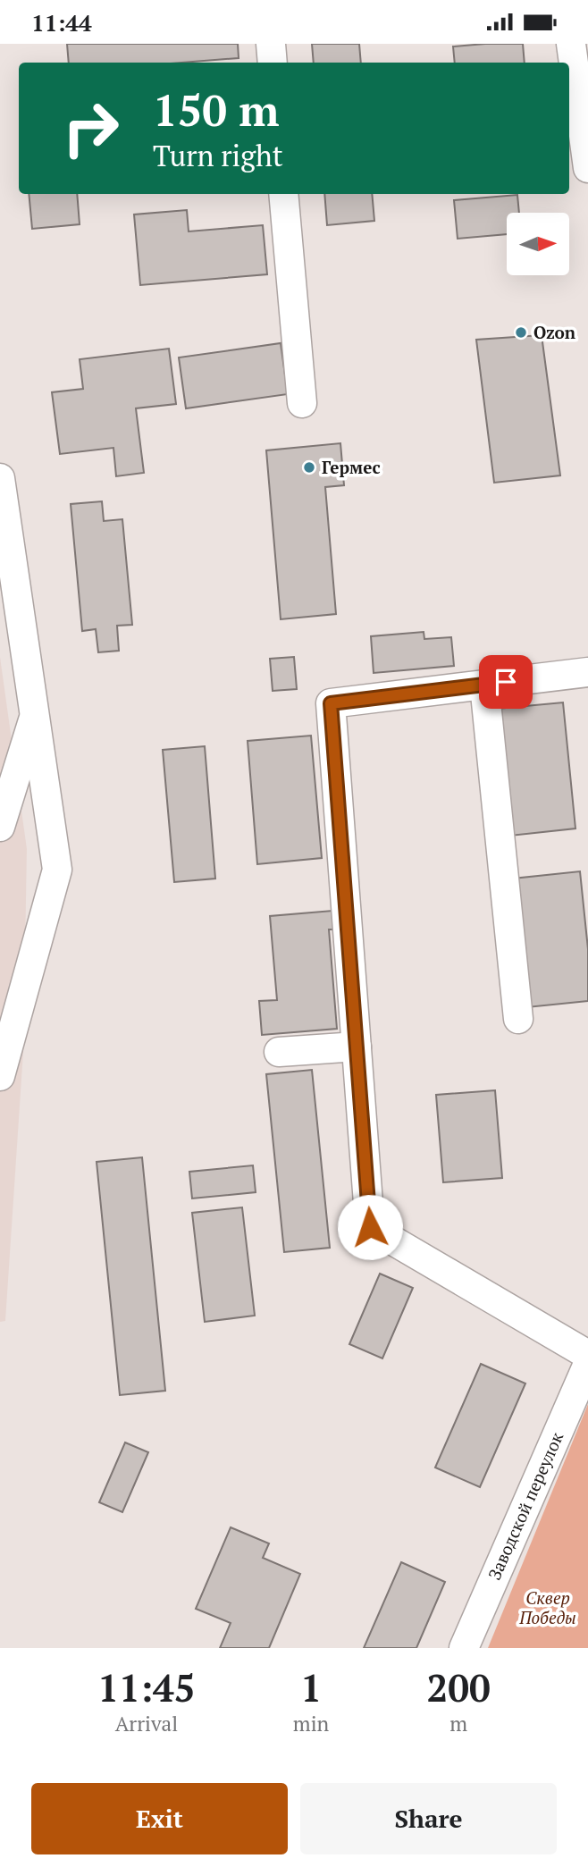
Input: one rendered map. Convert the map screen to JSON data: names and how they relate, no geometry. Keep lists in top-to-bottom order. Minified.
{"streets":{"street":["Заводской переулок"]},"parks":["Сквер Победы"],"places":["Ozon","Гермес"],"north":"right","page":{"status":"11:44","turn":["150 m","Turn right"],"eta":["11:45","Arrival","1","min","200","m"],"buttons":["Exit","Share"]}}
